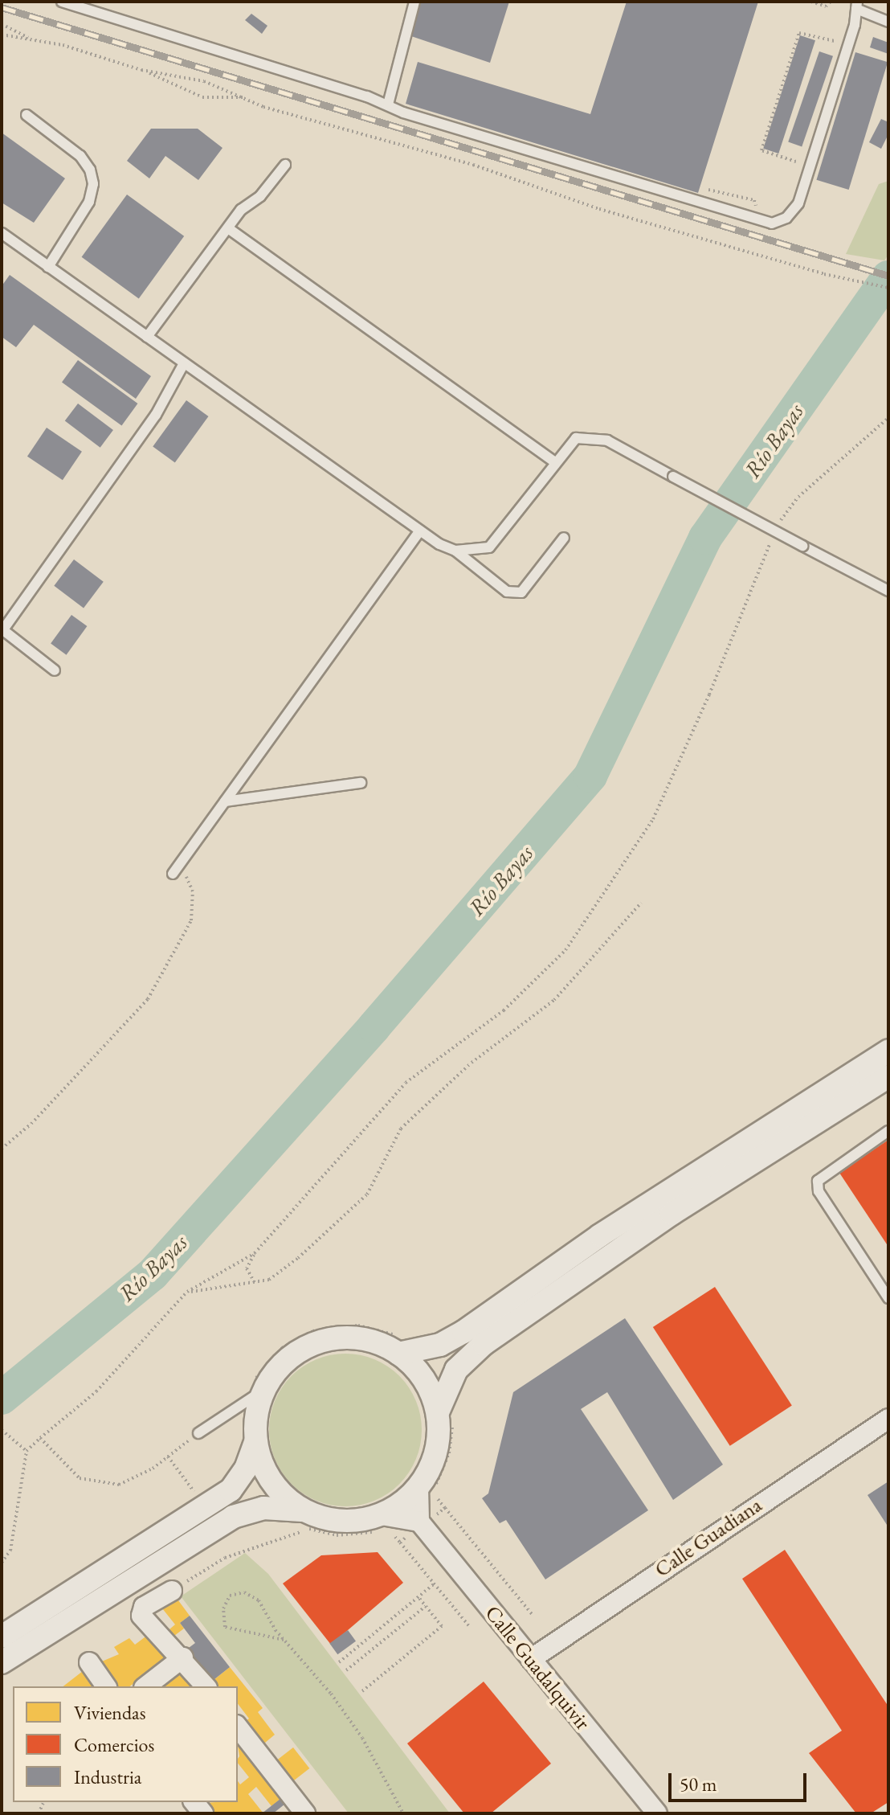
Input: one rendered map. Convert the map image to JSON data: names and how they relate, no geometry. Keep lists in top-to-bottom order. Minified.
{"streets":{"street":["Calle Guadiana","Calle Guadalquivir"]},"crossings":[["Calle Guadiana","Calle Guadalquivir"]],"water":["Río Bayas"],"legend":["Viviendas","Comercios","Industria"],"scale_bar":"50 m"}
